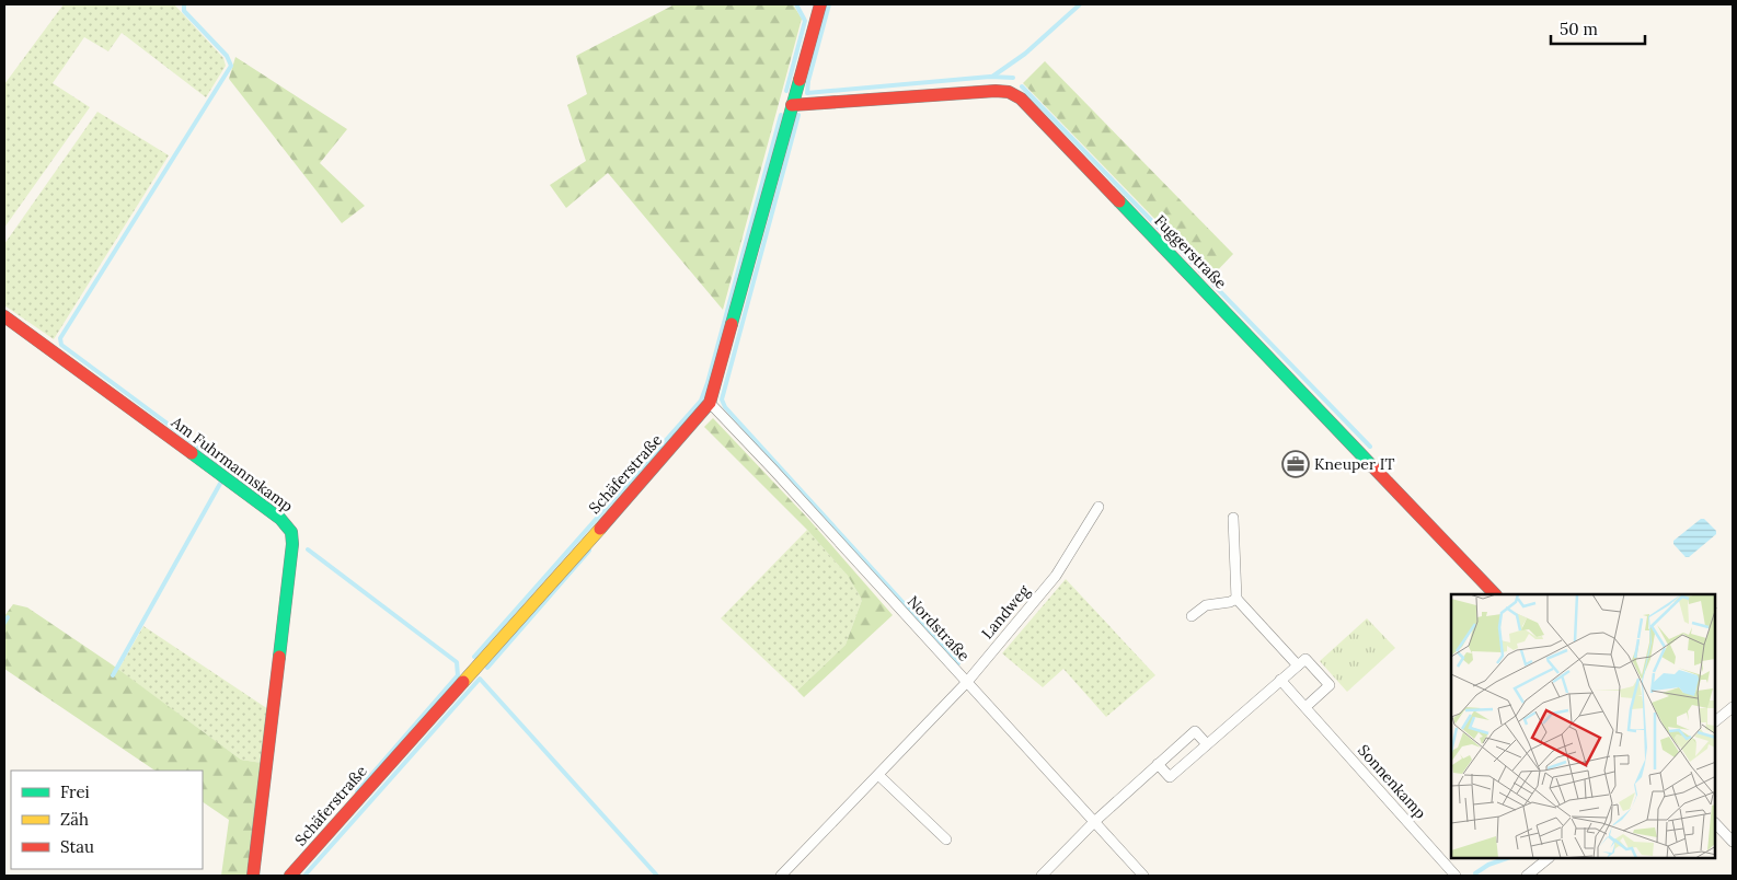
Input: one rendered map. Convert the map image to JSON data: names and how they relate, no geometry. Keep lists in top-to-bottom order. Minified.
{"streets":{"street":["Fuggerstraße","Am Fuhrmannskamp","Schäferstraße","Landweg","Nordstraße","Sonnenkamp"]},"crossings":[["Fuggerstraße","Schäferstraße"],["Schäferstraße","Nordstraße"],["Landweg","Nordstraße"]],"places":{"office":["Kneuper IT"]},"legend":["Frei","Zäh","Stau"],"scale_bar":"50 m"}
